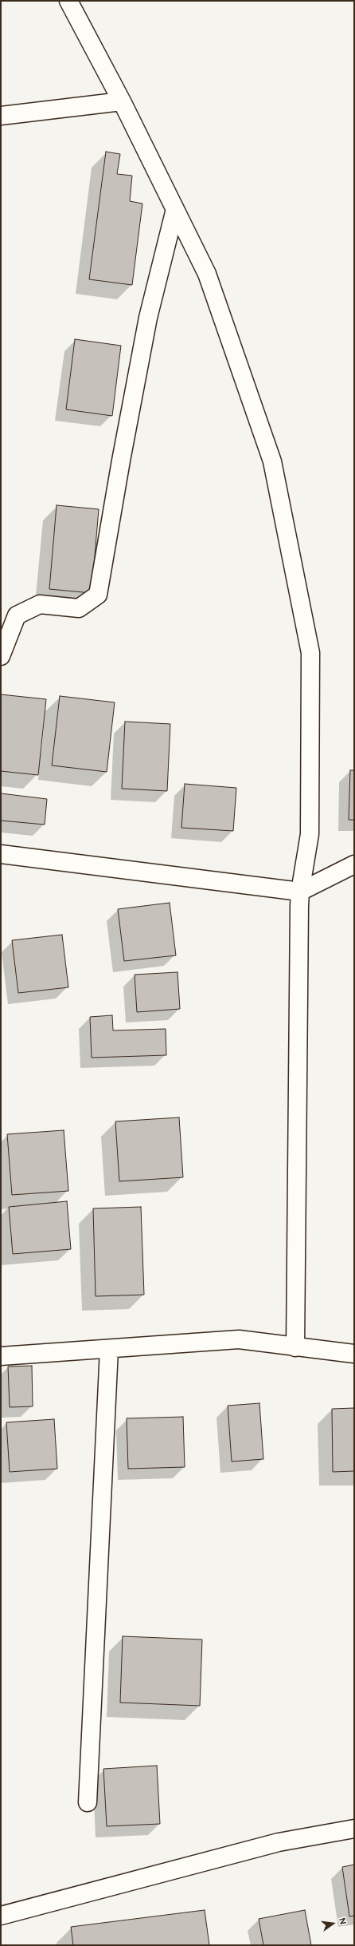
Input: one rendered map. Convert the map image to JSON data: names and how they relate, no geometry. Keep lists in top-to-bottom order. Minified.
{"north":"right"}
